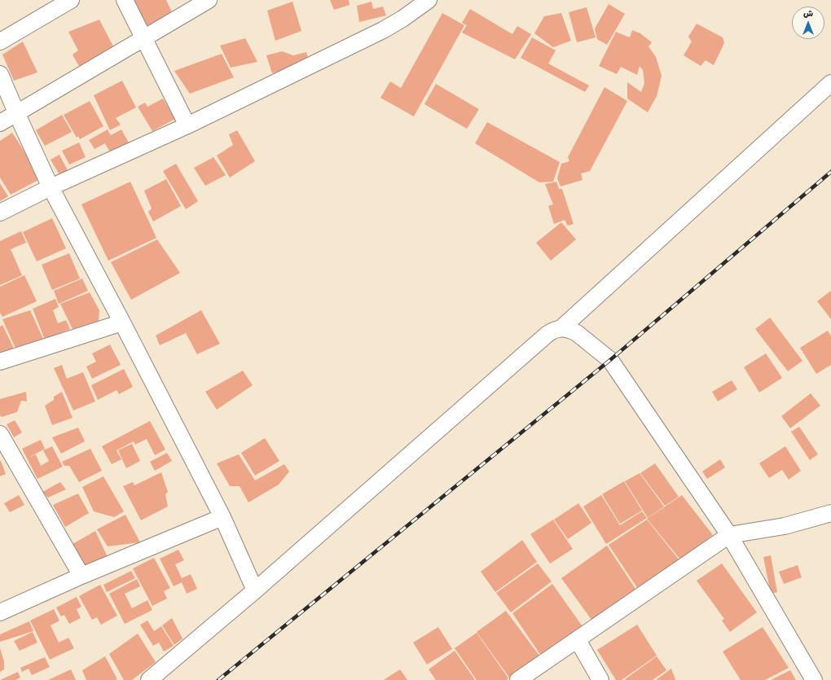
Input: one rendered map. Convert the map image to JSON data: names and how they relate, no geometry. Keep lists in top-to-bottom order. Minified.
{"north":"top"}
